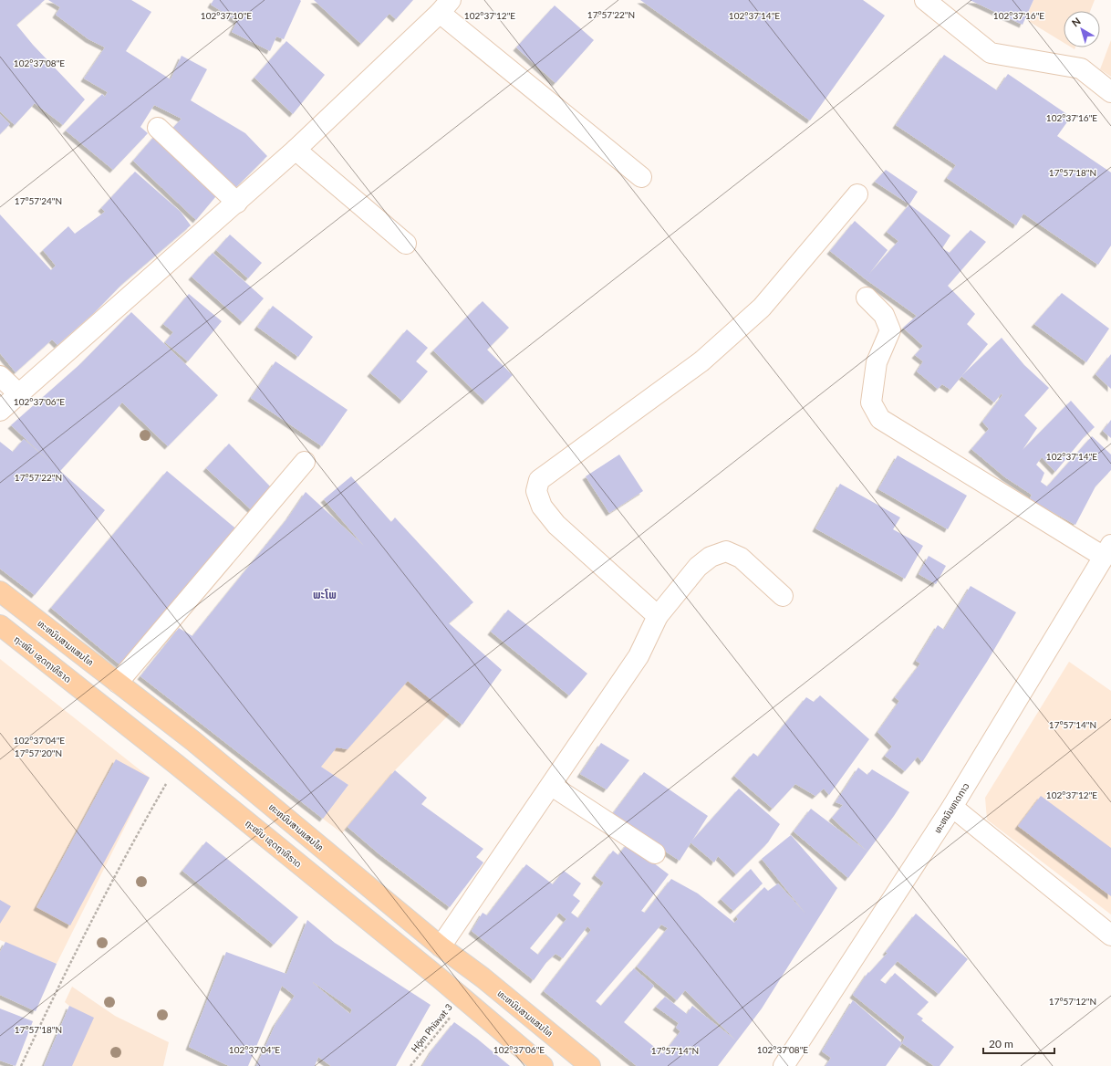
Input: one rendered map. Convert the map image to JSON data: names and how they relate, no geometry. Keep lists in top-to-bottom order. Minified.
{"streets":{"main road":["ທະຫນົນສາມແສນໄທ","ຖະໜົນ ເຊດຖາທິຣາດ"],"street":["ທະຫນົນທາດກາວ"],"path":["Hǭm Phīavat 3"]},"crossings":[["ຖະໜົນ ເຊດຖາທິຣາດ","Hǭm Phīavat 3"]],"districts":["ພະໂພ"],"scale_bar":"20 m","north":"top left","coordinates":["17°57'22\"N","102°37'10\"E","102°37'12\"E","102°37'14\"E","102°37'16\"E","102°37'08\"E","17°57'18\"N","17°57'24\"N","102°37'06\"E","17°57'14\"N","102°37'04\"E","17°57'20\"N","17°57'12\"N"]}
